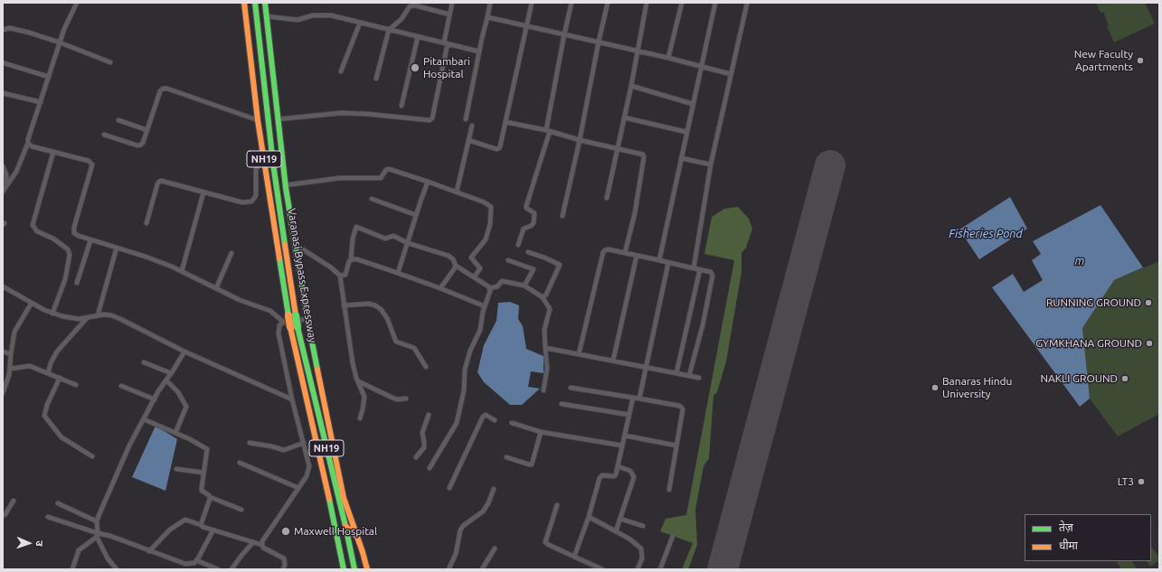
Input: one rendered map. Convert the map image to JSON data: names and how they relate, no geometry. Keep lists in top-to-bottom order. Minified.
{"streets":{"main road":["NH19","Varanasi Bypass Expressway"]},"water":["Fisheries Pond","m"],"places":["New Faculty Apartments","Pitambari Hospital","RUNNING GROUND","GYMKHANA GROUND","NAKLI GROUND","Banaras Hindu University","LT3","Maxwell Hospital"],"legend":["तेज़","धीमा"],"north":"right"}
